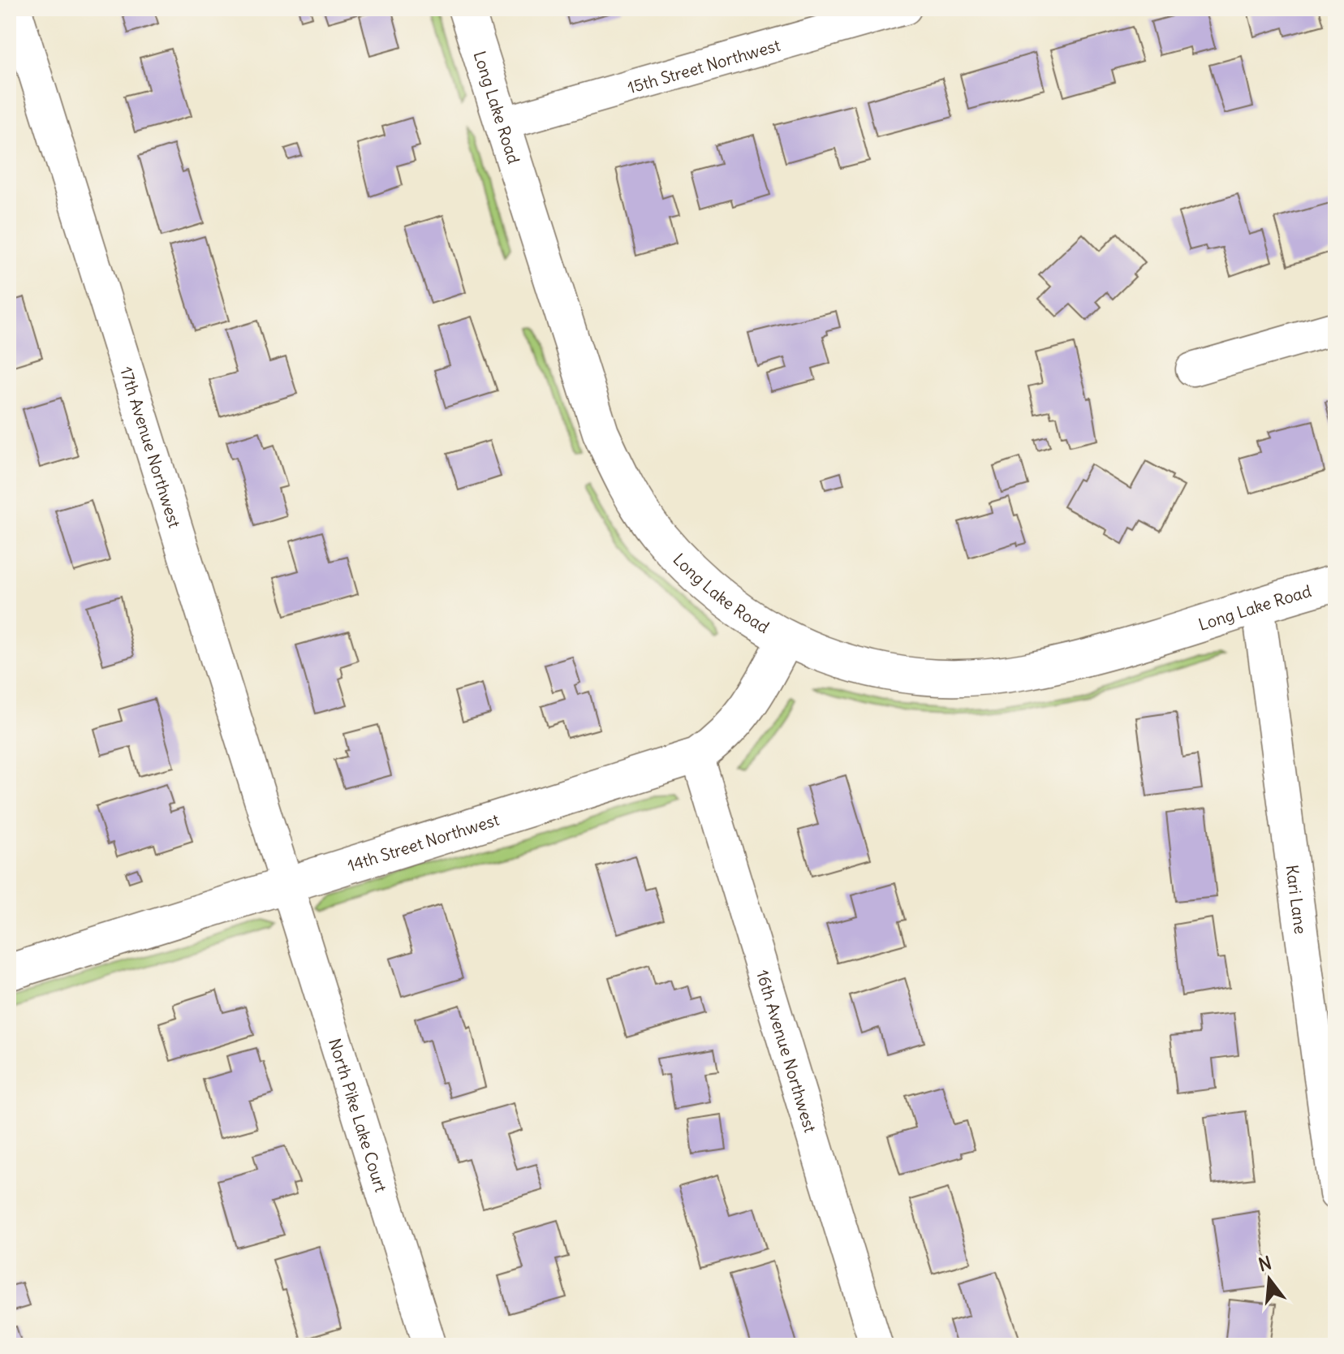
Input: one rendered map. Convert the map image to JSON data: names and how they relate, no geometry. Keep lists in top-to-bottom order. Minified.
{"streets":{"street":["15th Street Northwest","Long Lake Road","17th Avenue Northwest","14th Street Northwest","Kari Lane","16th Avenue Northwest","North Pike Lake Court"]},"crossings":[["15th Street Northwest","Long Lake Road"],["Long Lake Road","14th Street Northwest"],["Long Lake Road","Kari Lane"],["17th Avenue Northwest","14th Street Northwest"],["17th Avenue Northwest","North Pike Lake Court"],["14th Street Northwest","16th Avenue Northwest"],["14th Street Northwest","North Pike Lake Court"]],"north":"top"}
